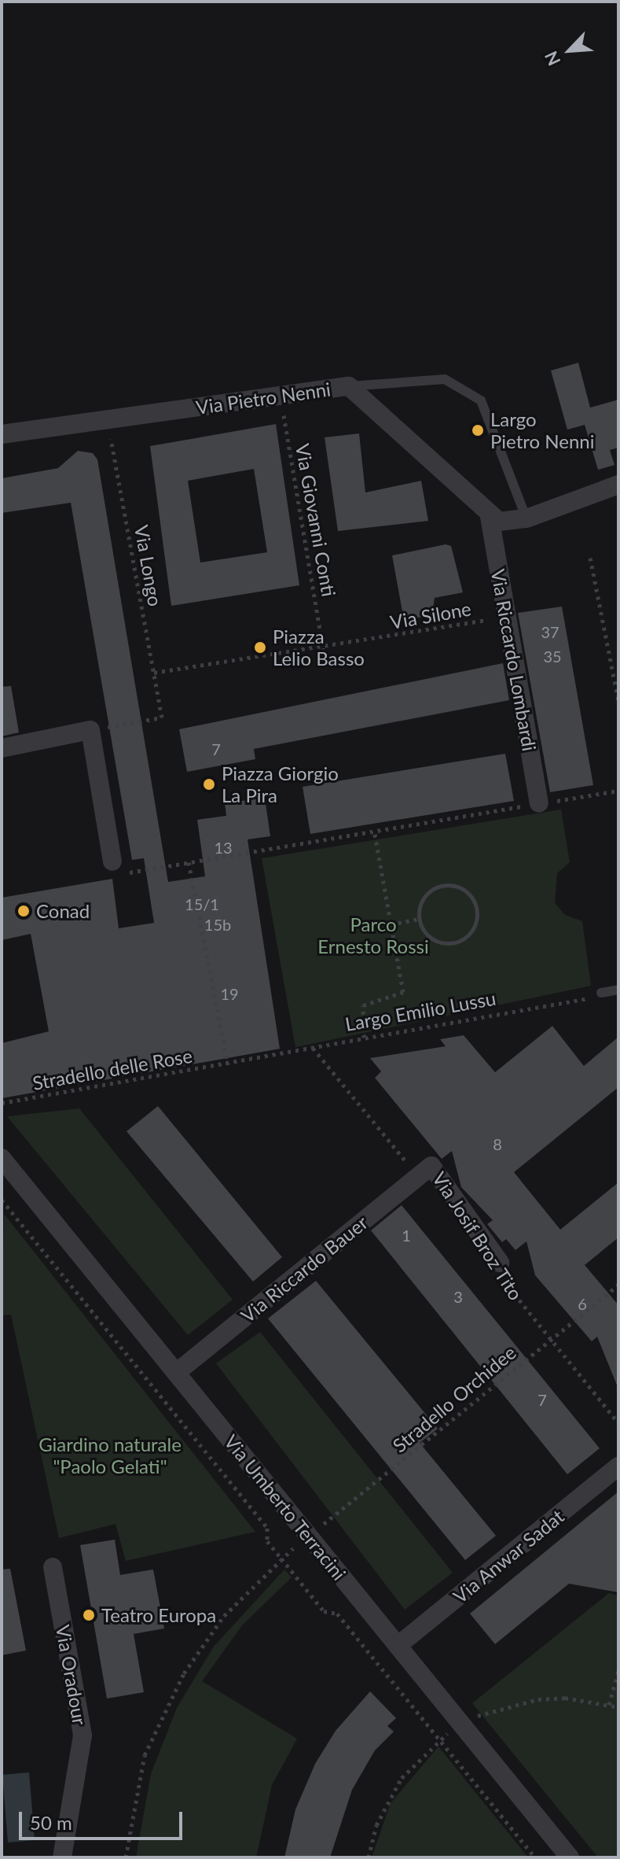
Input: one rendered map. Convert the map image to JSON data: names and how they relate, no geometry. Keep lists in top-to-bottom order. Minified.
{"streets":{"street":["Via Pietro Nenni","Via Riccardo Lombardi","Via Josif Broz Tito","Via Riccardo Bauer","Via Umberto Terracini","Via Anwar Sadat","Via Oradour"],"path":["Via Giovanni Conti","Via Longo","Via Silone","Largo Emilio Lussu","Stradello delle Rose","Stradello Orchidee"]},"crossings":[["Via Pietro Nenni","Via Giovanni Conti"],["Via Pietro Nenni","Via Longo"],["Via Pietro Nenni","Via Riccardo Lombardi"],["Via Giovanni Conti","Via Silone"],["Via Silone","Via Riccardo Lombardi"],["Largo Emilio Lussu","Stradello delle Rose"],["Via Josif Broz Tito","Via Riccardo Bauer"],["Via Josif Broz Tito","Stradello Orchidee"],["Via Riccardo Bauer","Via Umberto Terracini"],["Stradello Orchidee","Via Umberto Terracini"],["Via Umberto Terracini","Via Anwar Sadat"]],"parks":["Parco Ernesto Rossi","Giardino naturale \"Paolo Gelati\""],"places":["Largo Pietro Nenni","Piazza Lelio Basso","Piazza Giorgio La Pira","Conad","Teatro Europa"],"house_numbers":["37","35","7","13","15/1","15b","19","8","1","3","6","7"],"scale_bar":"50 m","north":"bottom left"}
